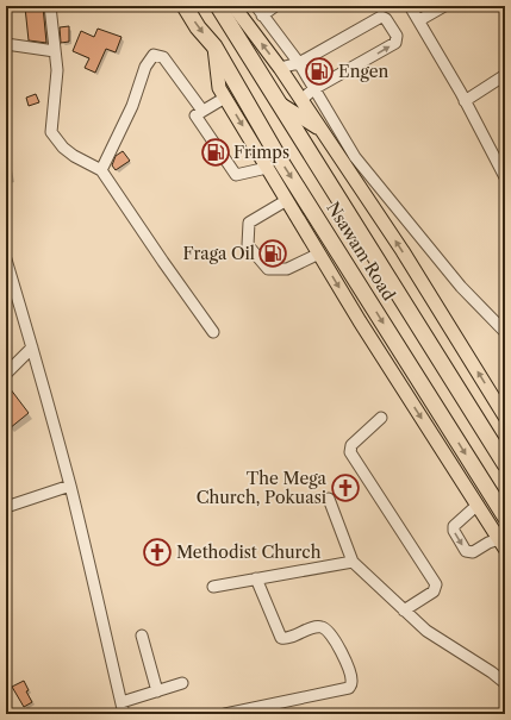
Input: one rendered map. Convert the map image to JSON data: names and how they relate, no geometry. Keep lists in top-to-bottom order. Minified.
{"streets":{"highway":["Nsawam Road"]},"places":{"fuel station":["Engen","Frimps","Fraga Oil"],"church":["The Mega Church, Pokuasi","Methodist Church"]}}
